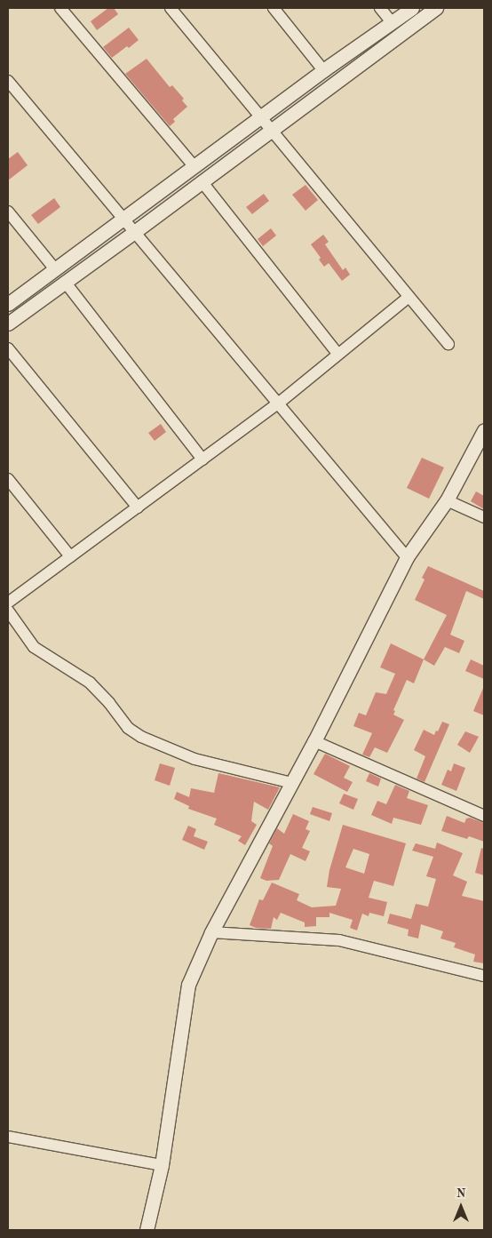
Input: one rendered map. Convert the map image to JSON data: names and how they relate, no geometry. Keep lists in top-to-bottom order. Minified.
{"north":"top"}
